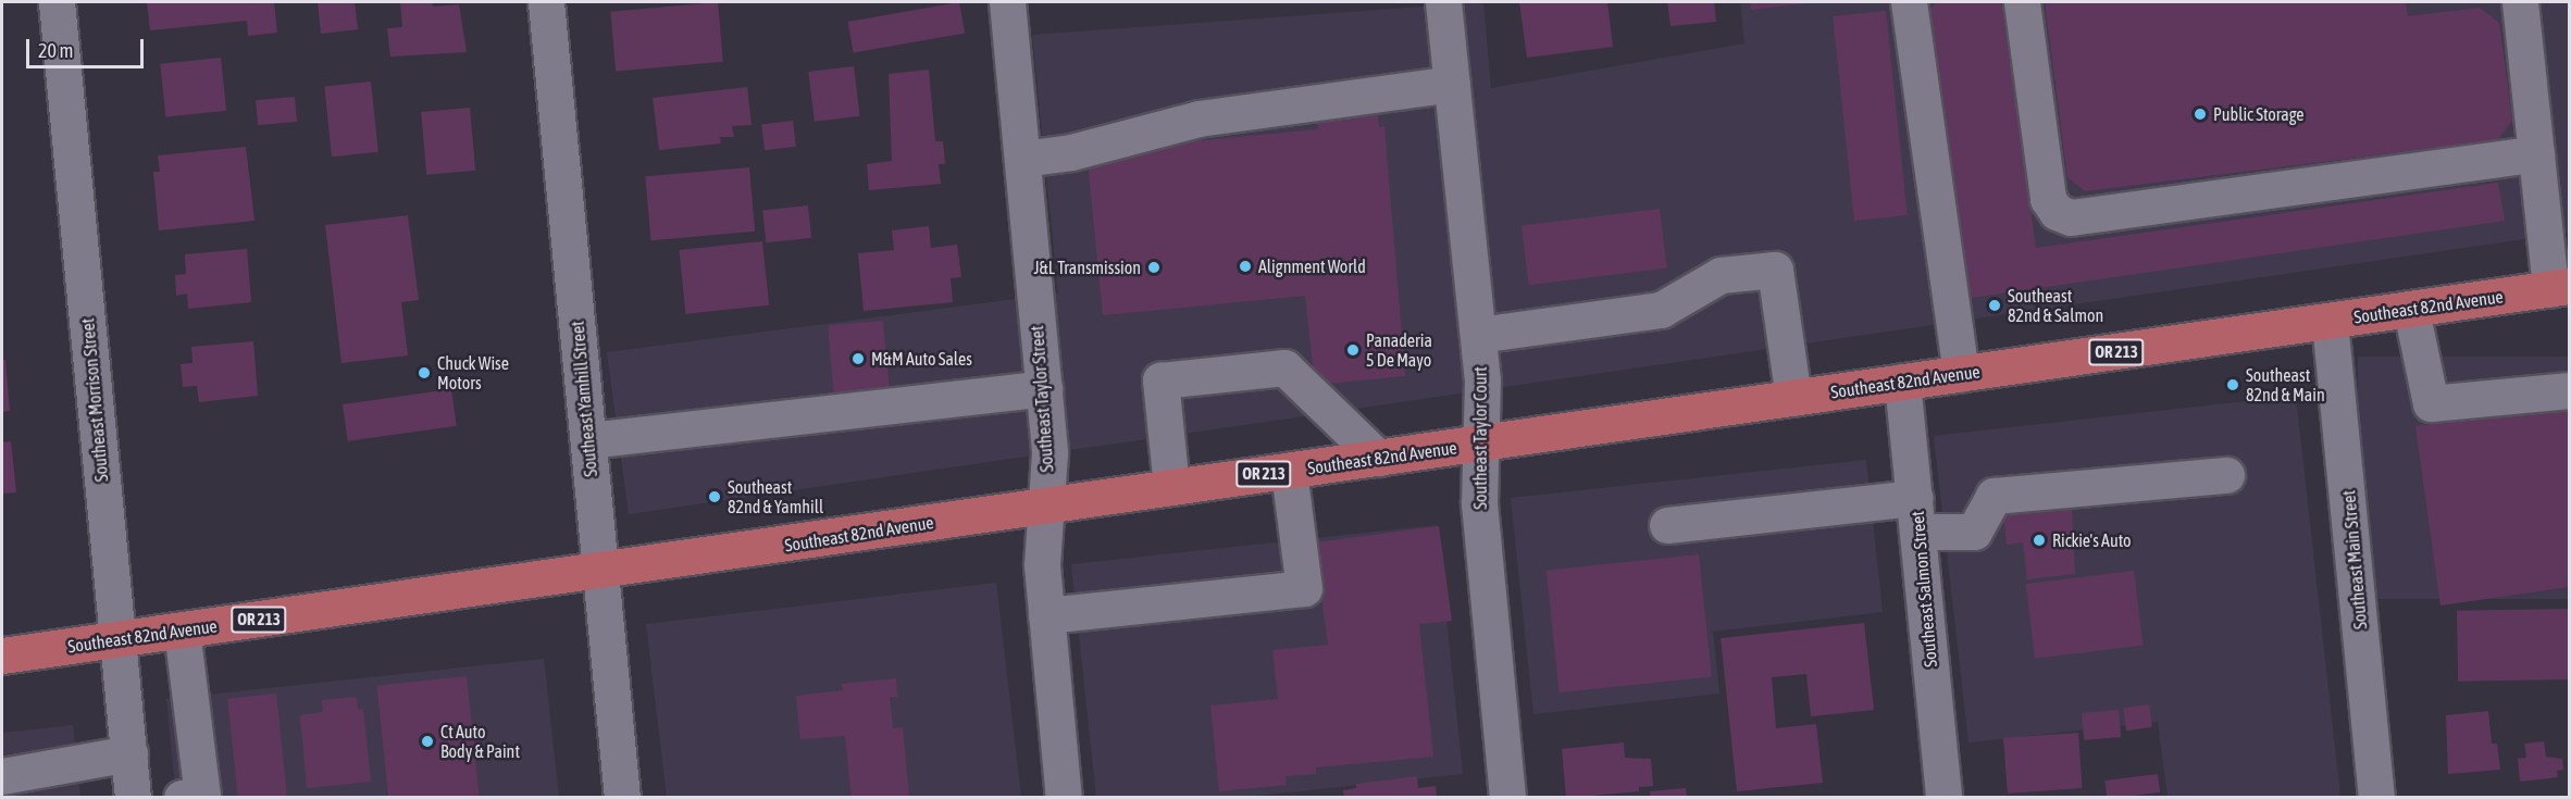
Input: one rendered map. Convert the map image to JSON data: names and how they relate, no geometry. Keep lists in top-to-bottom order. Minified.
{"streets":{"main road":["Southeast 82nd Avenue","OR 213"],"street":["Southeast Yamhill Street","Southeast Taylor Street","Southeast Morrison Street","Southeast Taylor Court","Southeast Main Street","Southeast Salmon Street"]},"crossings":[["Southeast 82nd Avenue","Southeast Yamhill Street"],["Southeast 82nd Avenue","Southeast Taylor Street"],["Southeast 82nd Avenue","Southeast Morrison Street"],["Southeast 82nd Avenue","Southeast Taylor Court"],["Southeast 82nd Avenue","Southeast Main Street"],["Southeast 82nd Avenue","Southeast Salmon Street"]],"places":["Public Storage","Alignment World","J&L Transmission","Southeast 82nd & Salmon","Panaderia 5 De Mayo","M&M Auto Sales","Chuck Wise Motors","Southeast 82nd & Main","Southeast 82nd & Yamhill","Rickie's Auto","Ct Auto Body & Paint"],"scale_bar":"20 m"}
